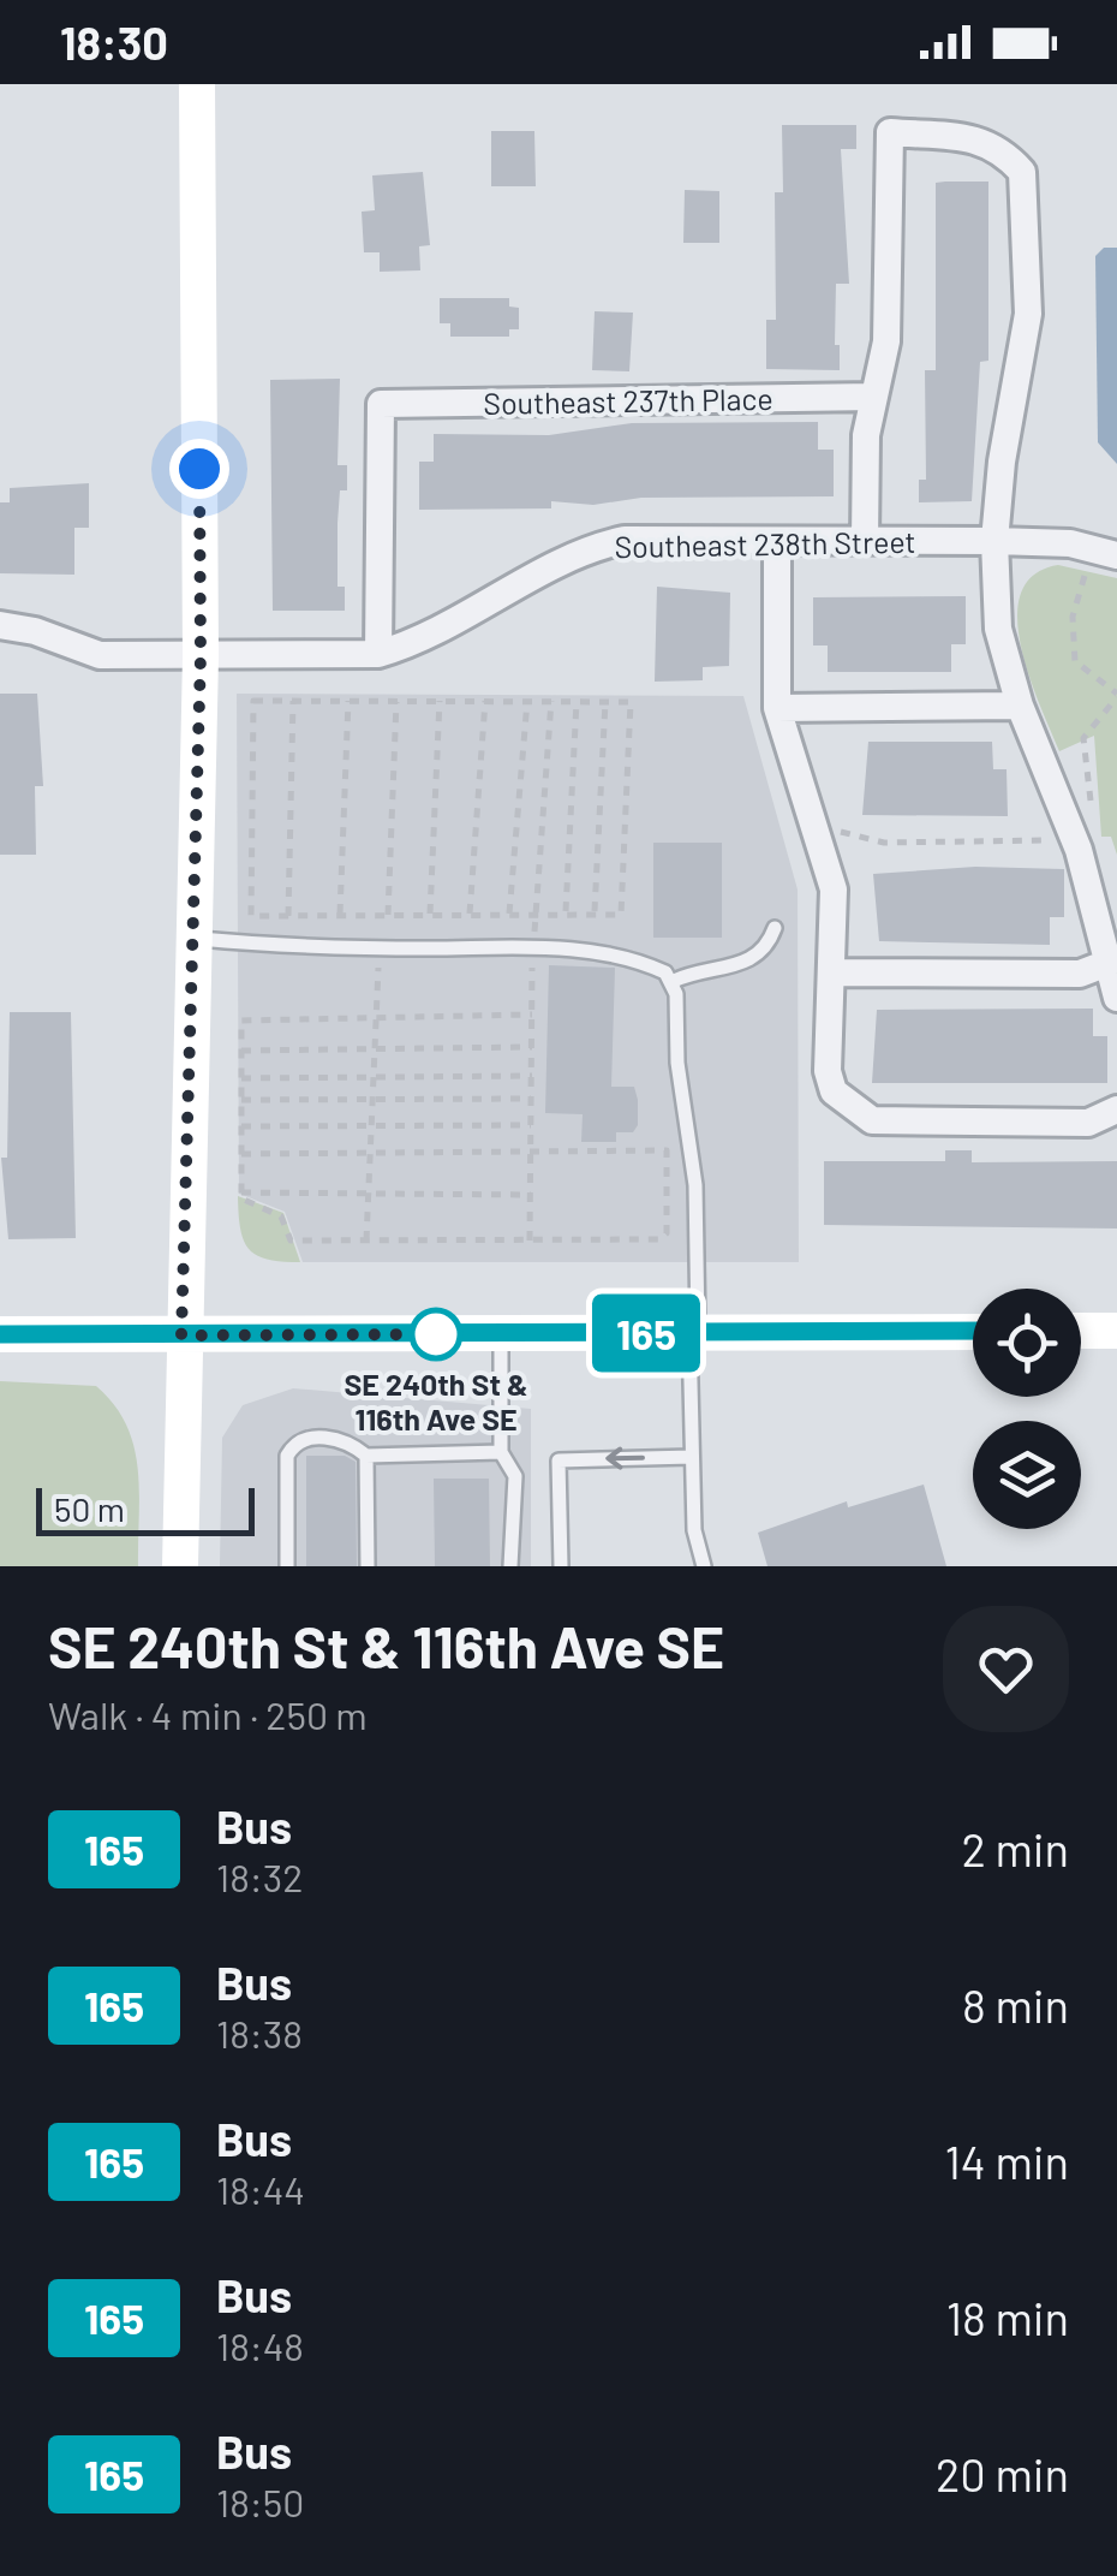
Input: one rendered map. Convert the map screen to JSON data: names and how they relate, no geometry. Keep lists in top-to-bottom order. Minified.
{"streets":{"street":["Southeast 237th Place","Southeast 238th Street"]},"crossings":[["Southeast 237th Place","Southeast 238th Street"]],"places":["SE 240th St & 116th Ave SE"],"lines":["bus line 165"],"scale_bar":"50 m","page":{"status":"18:30","on_map":"165","scale":"50 m","heading":["SE 240th St & 116th Ave SE","Walk · 4 min · 250 m"],"list":[{"mark":"165","name":"Bus","note":"18:32","value":"2 min"},{"mark":"165","name":"Bus","note":"18:38","value":"8 min"},{"mark":"165","name":"Bus","note":"18:44","value":"14 min"},{"mark":"165","name":"Bus","note":"18:48","value":"18 min"},{"mark":"165","name":"Bus","note":"18:50","value":"20 min"}]}}
